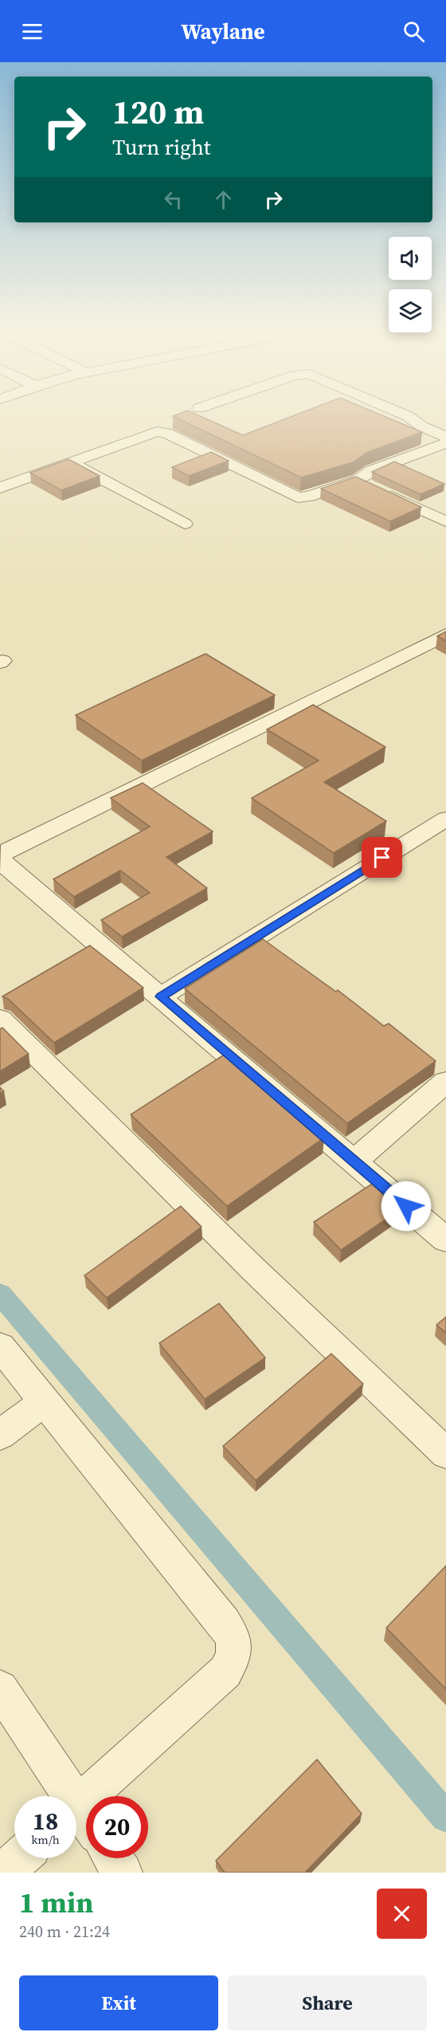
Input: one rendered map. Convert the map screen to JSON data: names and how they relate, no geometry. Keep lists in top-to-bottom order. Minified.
{"page":{"header":"Waylane","turn":["120 m","Turn right"],"speed":"18 km/h","limit":"20","heading":["1 min","240 m · 21:24"],"buttons":["Exit","Share"]}}
